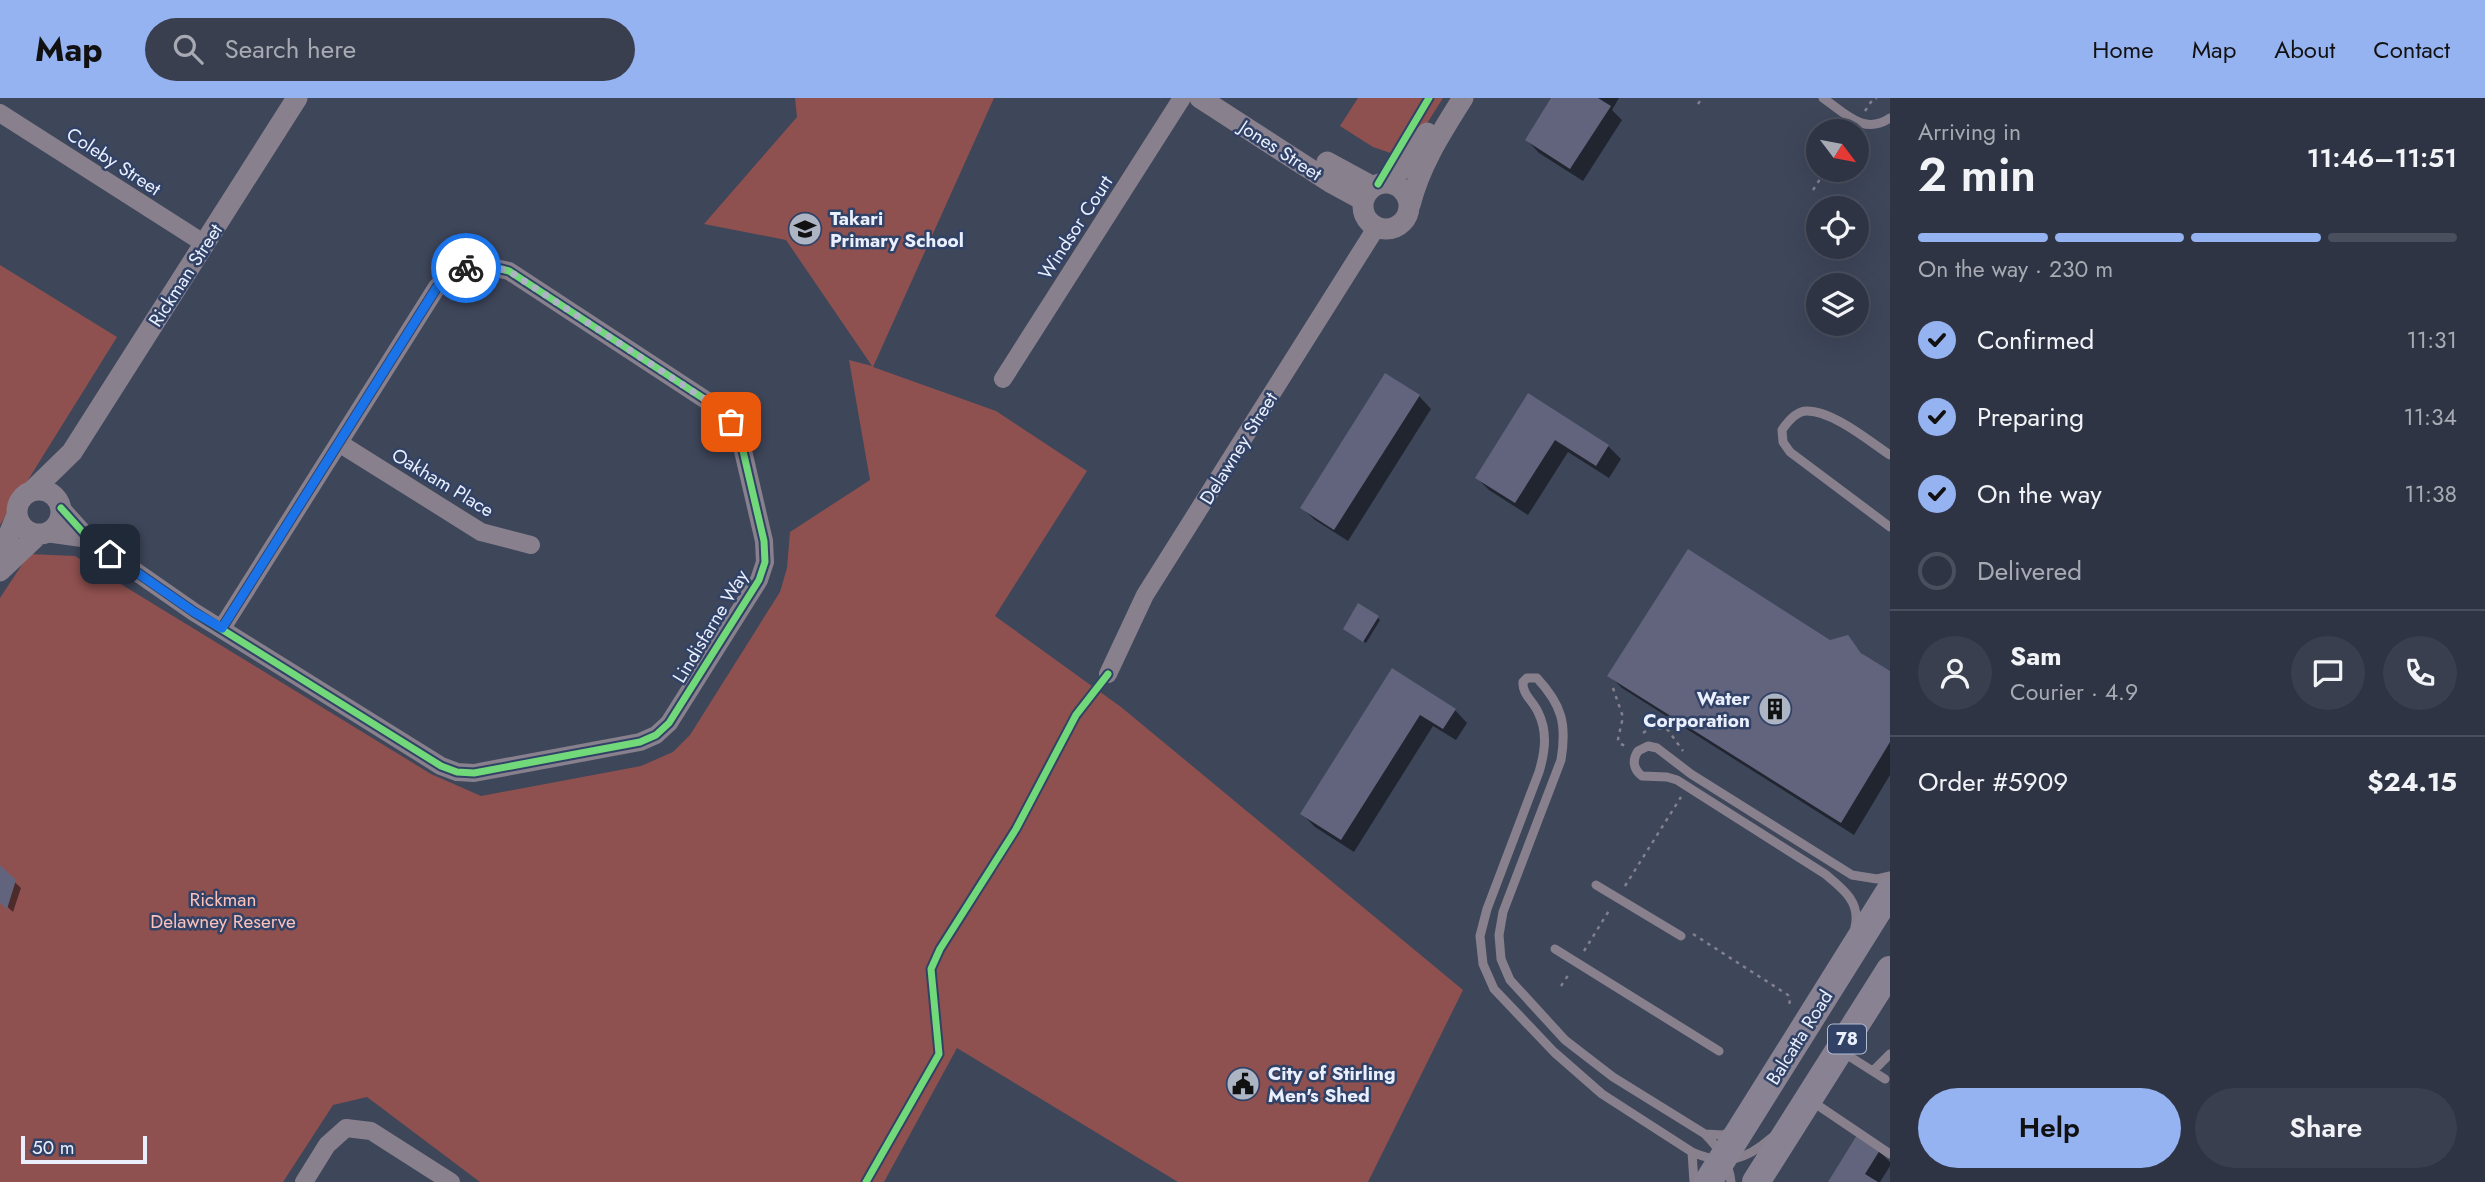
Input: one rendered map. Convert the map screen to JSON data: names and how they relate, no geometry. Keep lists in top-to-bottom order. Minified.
{"streets":{"main road":["Balcatta Road","78"],"street":["Jones Street","Coleby Street","Windsor Court","Rickman Street","Delawney Street","Oakham Place","Lindisfarne Way"]},"crossings":[["Jones Street","Delawney Street"],["Coleby Street","Rickman Street"],["Rickman Street","Lindisfarne Way"],["Oakham Place","Lindisfarne Way"]],"parks":["Rickman Delawney Reserve"],"places":{"school or university":["Takari Primary School"],"building":["Water Corporation"],"public building":["City of Stirling Men's Shed"]},"scale_bar":"50 m","north":"bottom right","page":{"header":"Map","search":"Search here","nav":["Home","Map","About","Contact"],"heading":["2 min","Arriving in","11:46–11:51"],"panel":["Sam","Courier · 4.9","Order #5909","$24.15"],"bar":"On the way · 230 m","list":[["Confirmed","11:31"],["Preparing","11:34"],["On the way","11:38"],"Delivered"],"buttons":["Help","Share"],"scale":"50 m"}}
